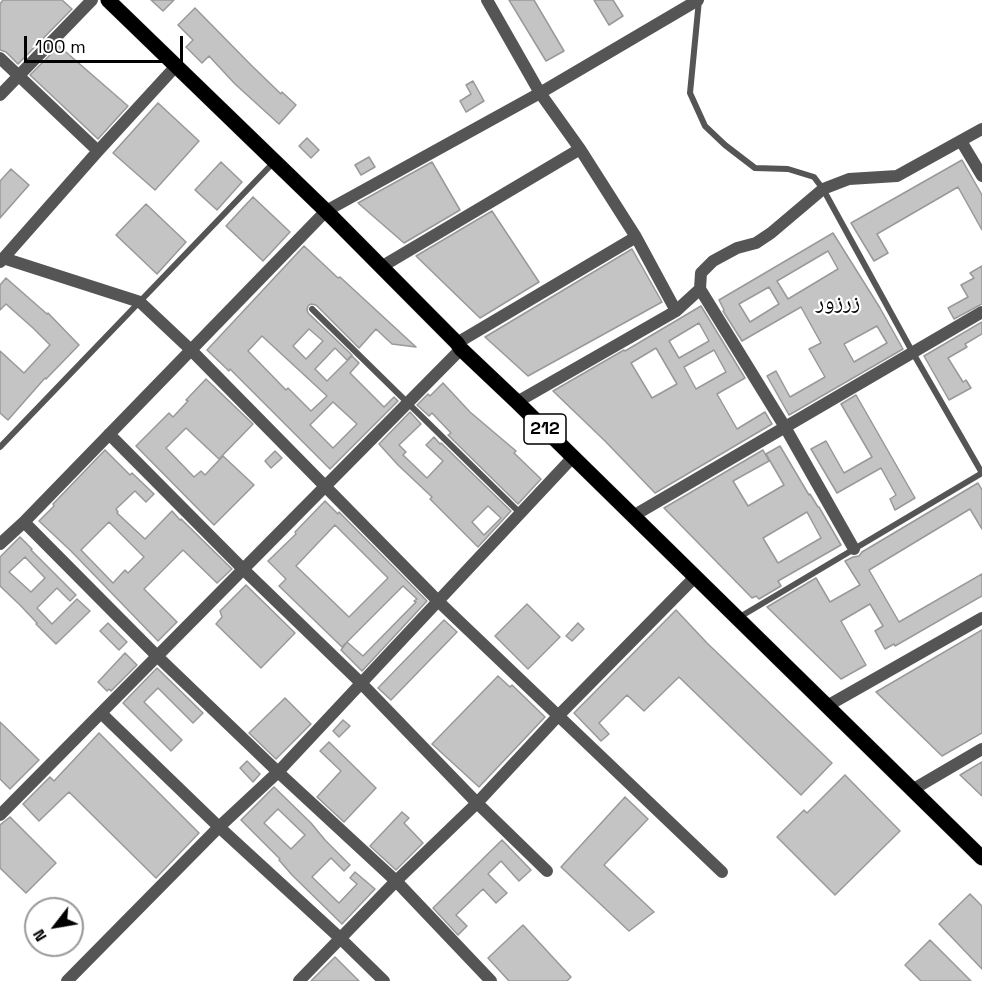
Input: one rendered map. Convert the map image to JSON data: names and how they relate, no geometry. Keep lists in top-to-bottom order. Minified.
{"streets":{"main road":["212"]},"districts":["زرزور"],"scale_bar":"100 m","north":"bottom left"}
